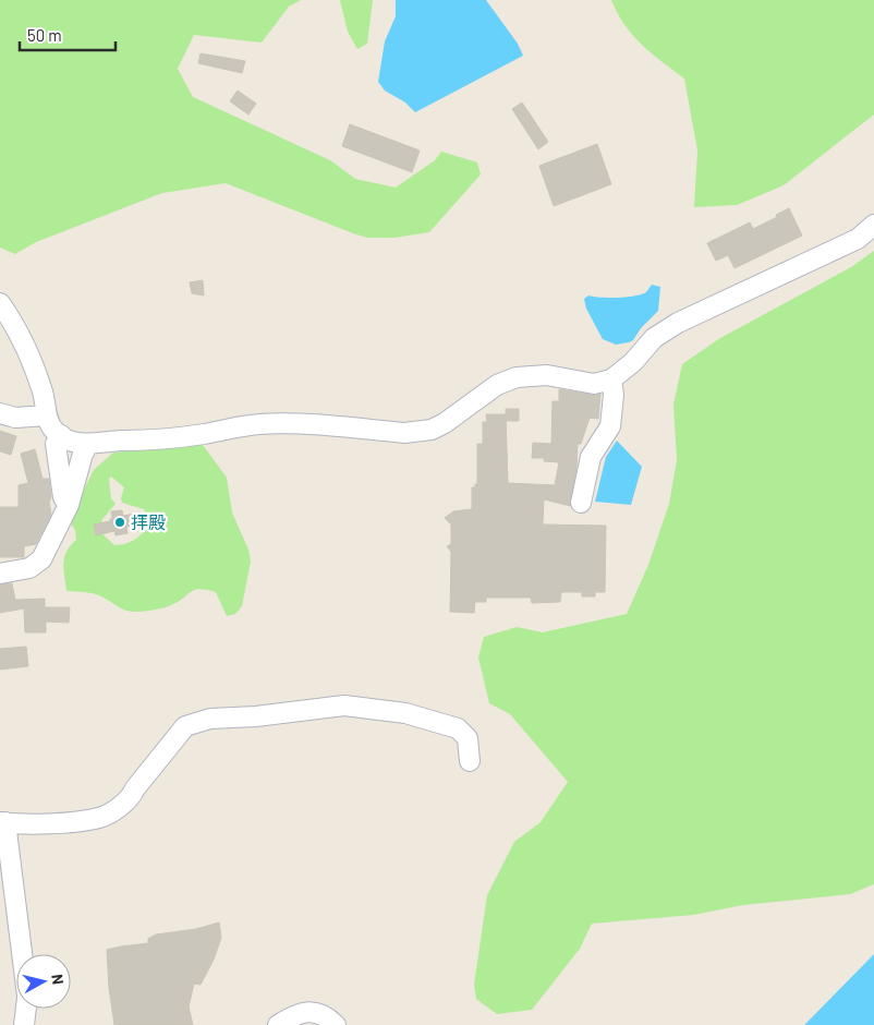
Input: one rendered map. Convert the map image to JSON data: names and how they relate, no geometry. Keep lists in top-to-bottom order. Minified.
{"places":["拝殿"],"scale_bar":"50 m","north":"right"}
